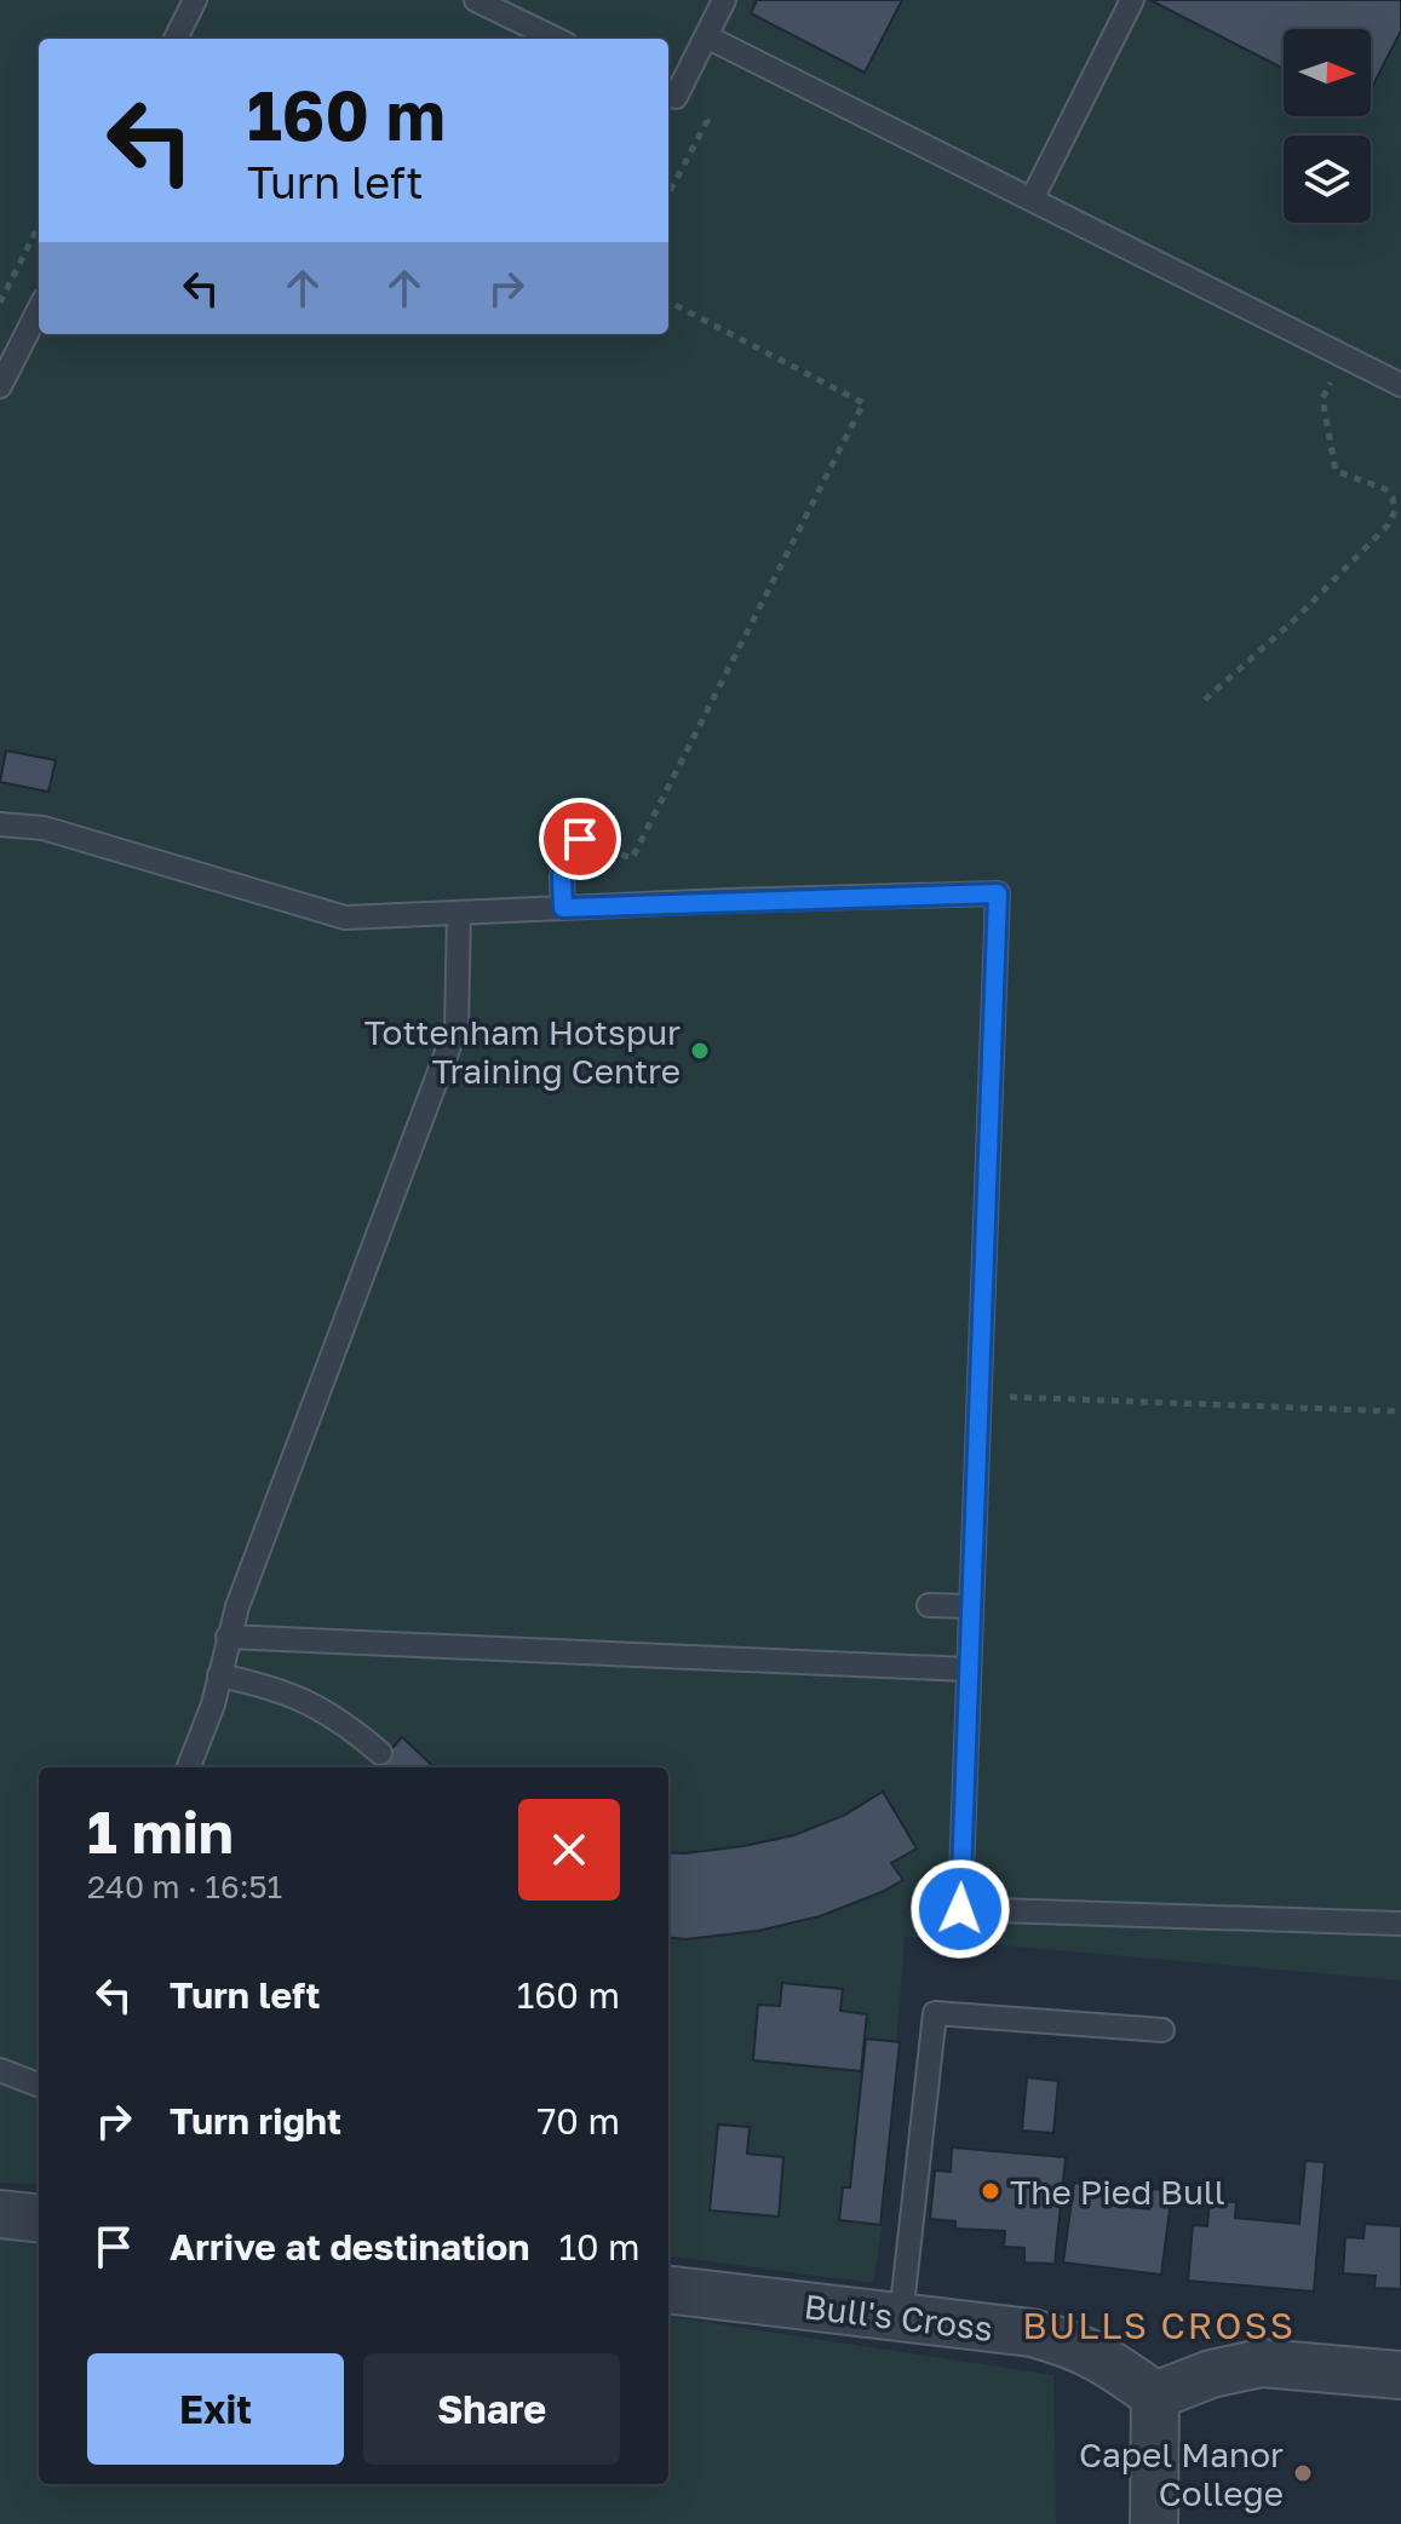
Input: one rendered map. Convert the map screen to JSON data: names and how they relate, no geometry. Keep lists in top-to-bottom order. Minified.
{"streets":{"street":["Bull's Cross"]},"districts":["BULLS CROSS"],"places":["Tottenham Hotspur Training Centre","The Pied Bull","Capel Manor College"],"north":"right","page":{"turn":["160 m","Turn left"],"heading":["1 min","240 m · 16:51"],"list":[{"name":"Turn left","value":"160 m"},{"name":"Turn right","value":"70 m"},{"name":"Arrive at destination","value":"10 m"}],"buttons":["Exit","Share"]}}
